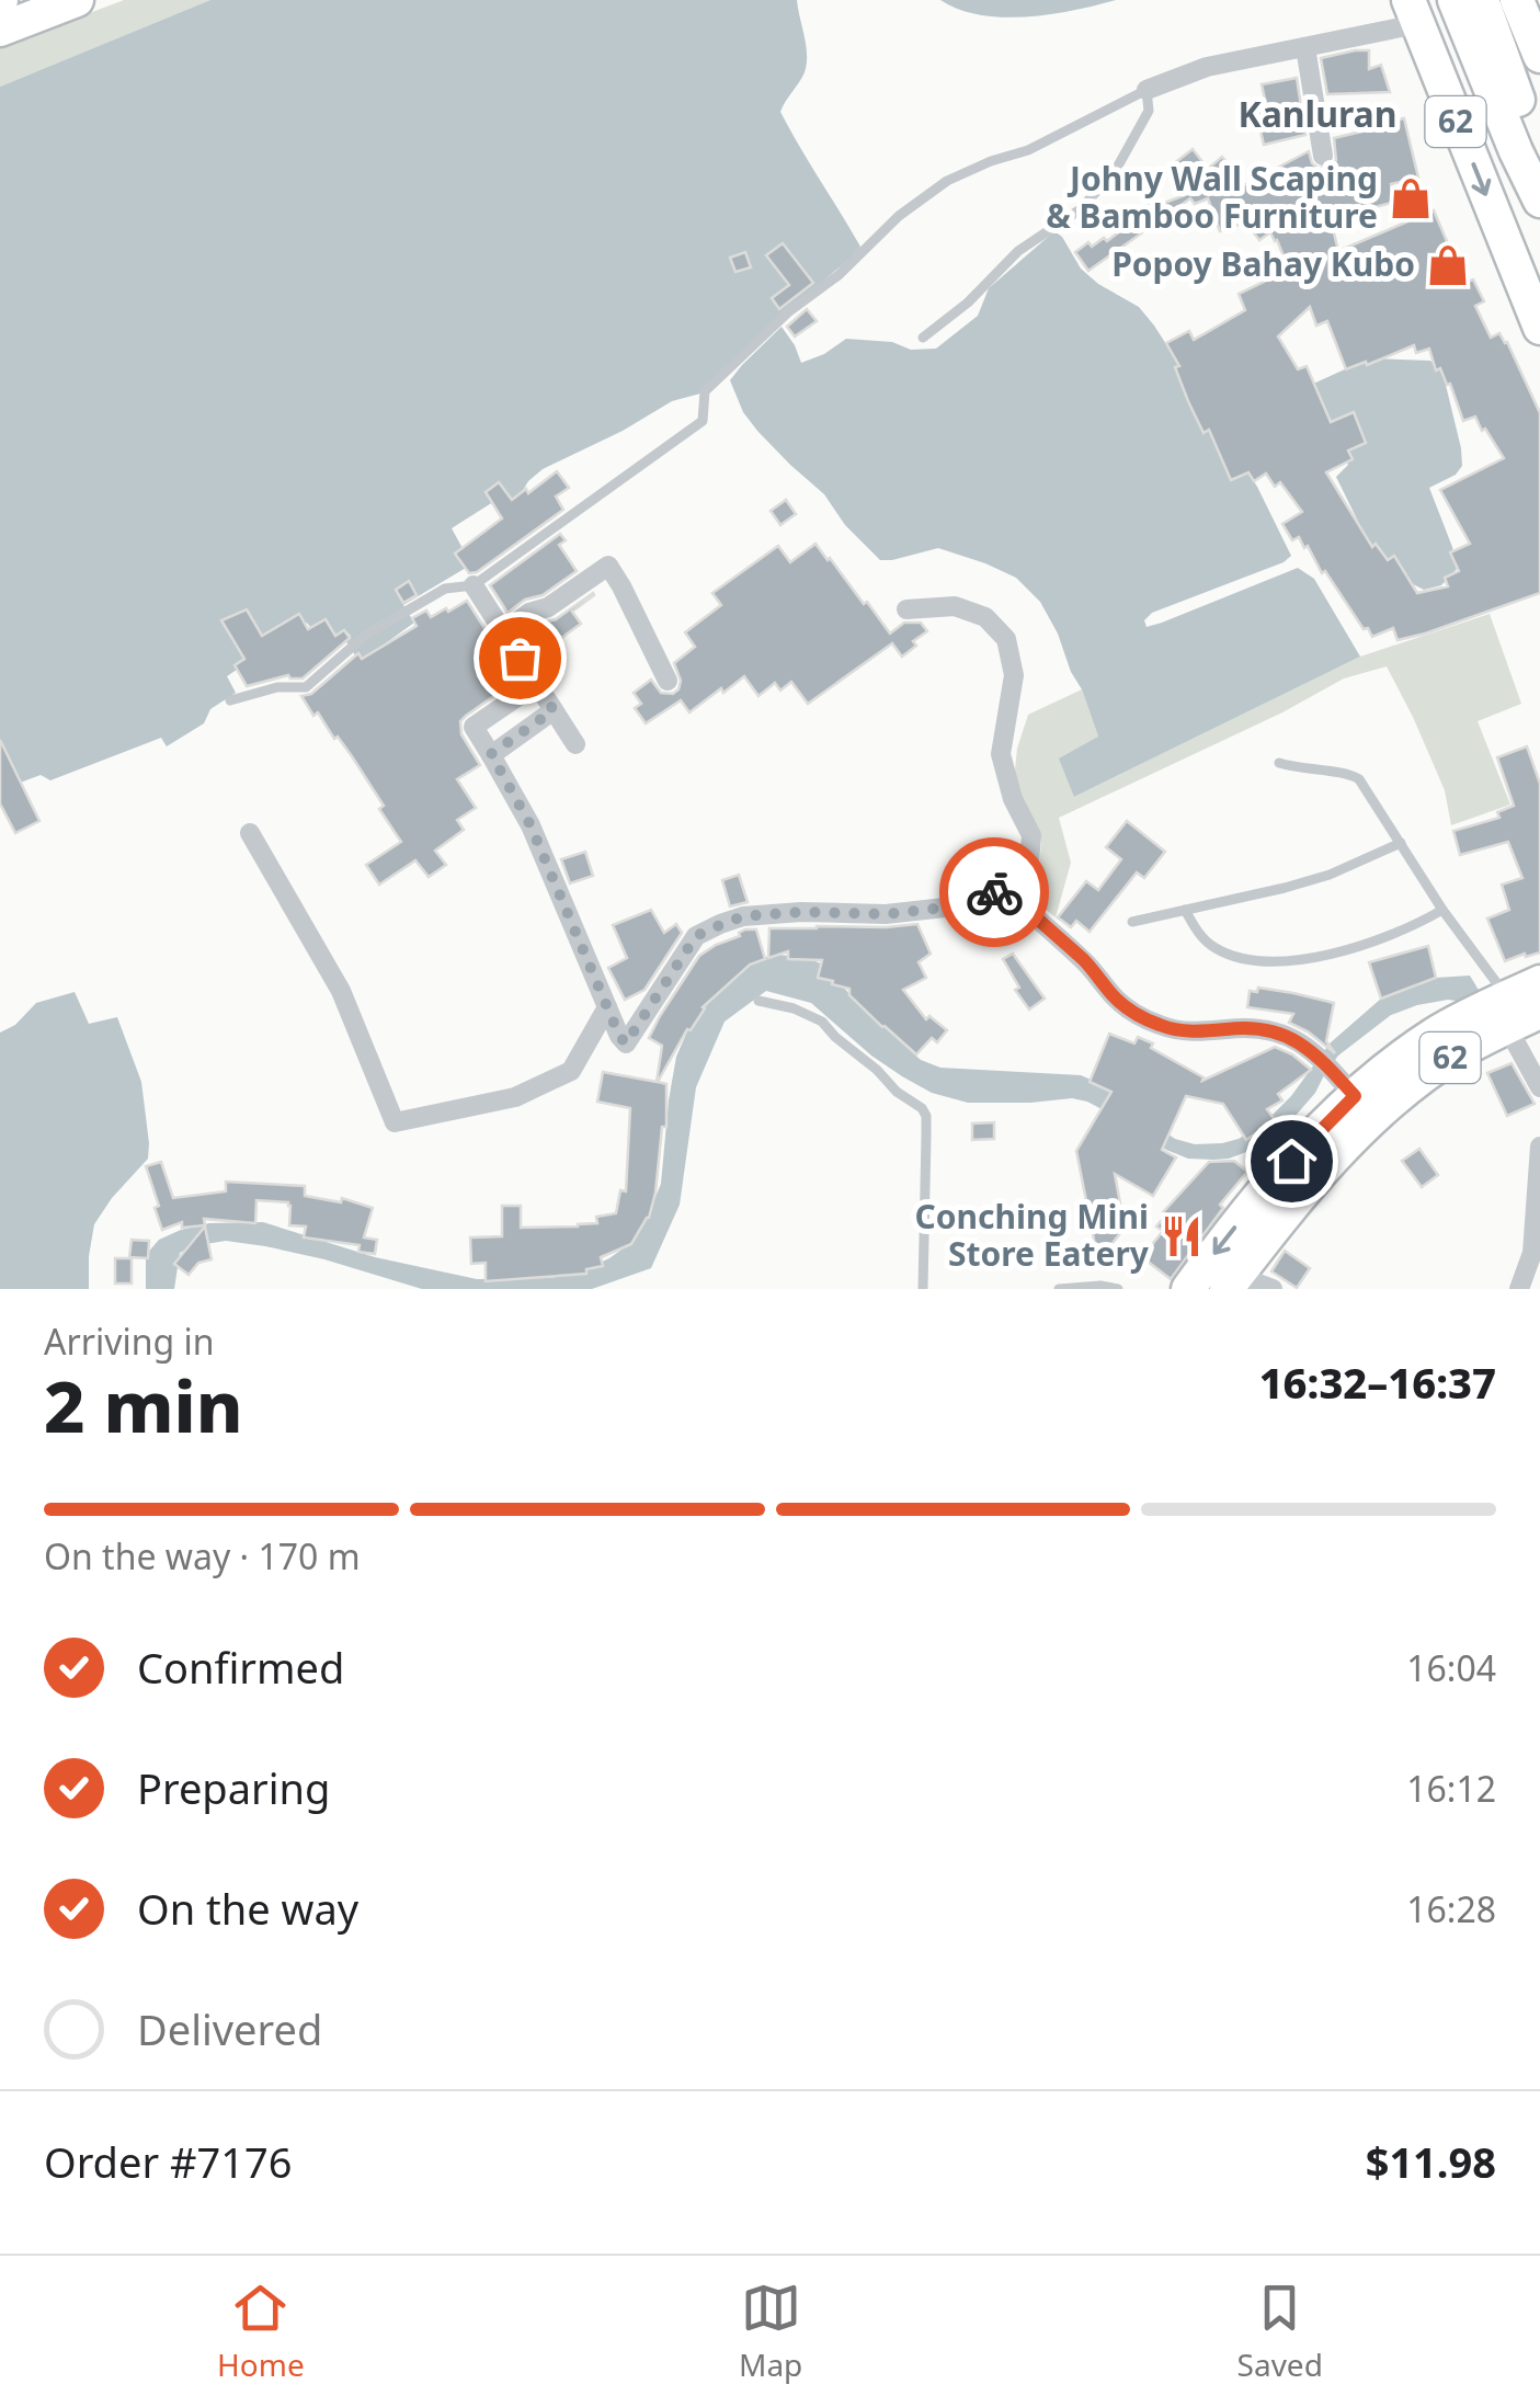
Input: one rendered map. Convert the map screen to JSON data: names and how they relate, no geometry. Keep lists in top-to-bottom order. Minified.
{"streets":{"highway":["62"]},"districts":["Kanluran"],"places":{"shop":["Johny Wall Scaping & Bamboo Furniture","Popoy Bahay Kubo"],"restaurant":["Conching Mini Store Eatery"]},"page":{"heading":["2 min","Arriving in","16:32–16:37"],"panel":["Order #7176","$11.98"],"bar":"On the way · 170 m","list":[["Confirmed","16:04"],["Preparing","16:12"],["On the way","16:28"],"Delivered"],"tabs":["Home","Map","Saved"]}}
